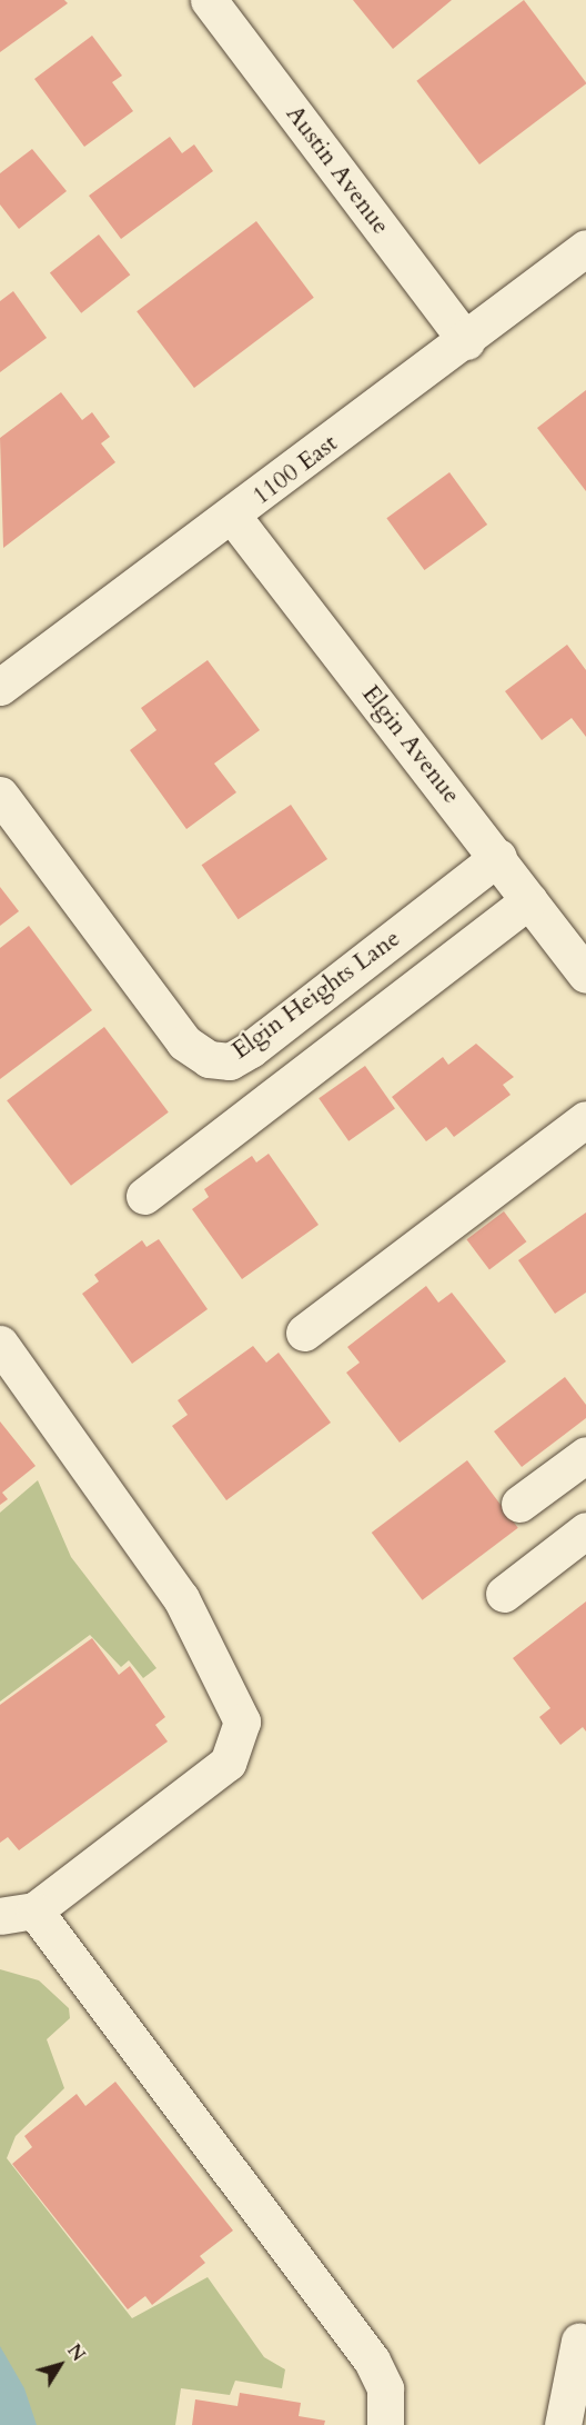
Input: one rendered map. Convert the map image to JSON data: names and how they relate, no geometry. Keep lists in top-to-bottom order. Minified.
{"streets":{"street":["Austin Avenue","1100 East","Elgin Avenue","Elgin Heights Lane"]},"crossings":[["Austin Avenue","1100 East"],["1100 East","Elgin Avenue"],["Elgin Avenue","Elgin Heights Lane"]],"north":"top right"}
